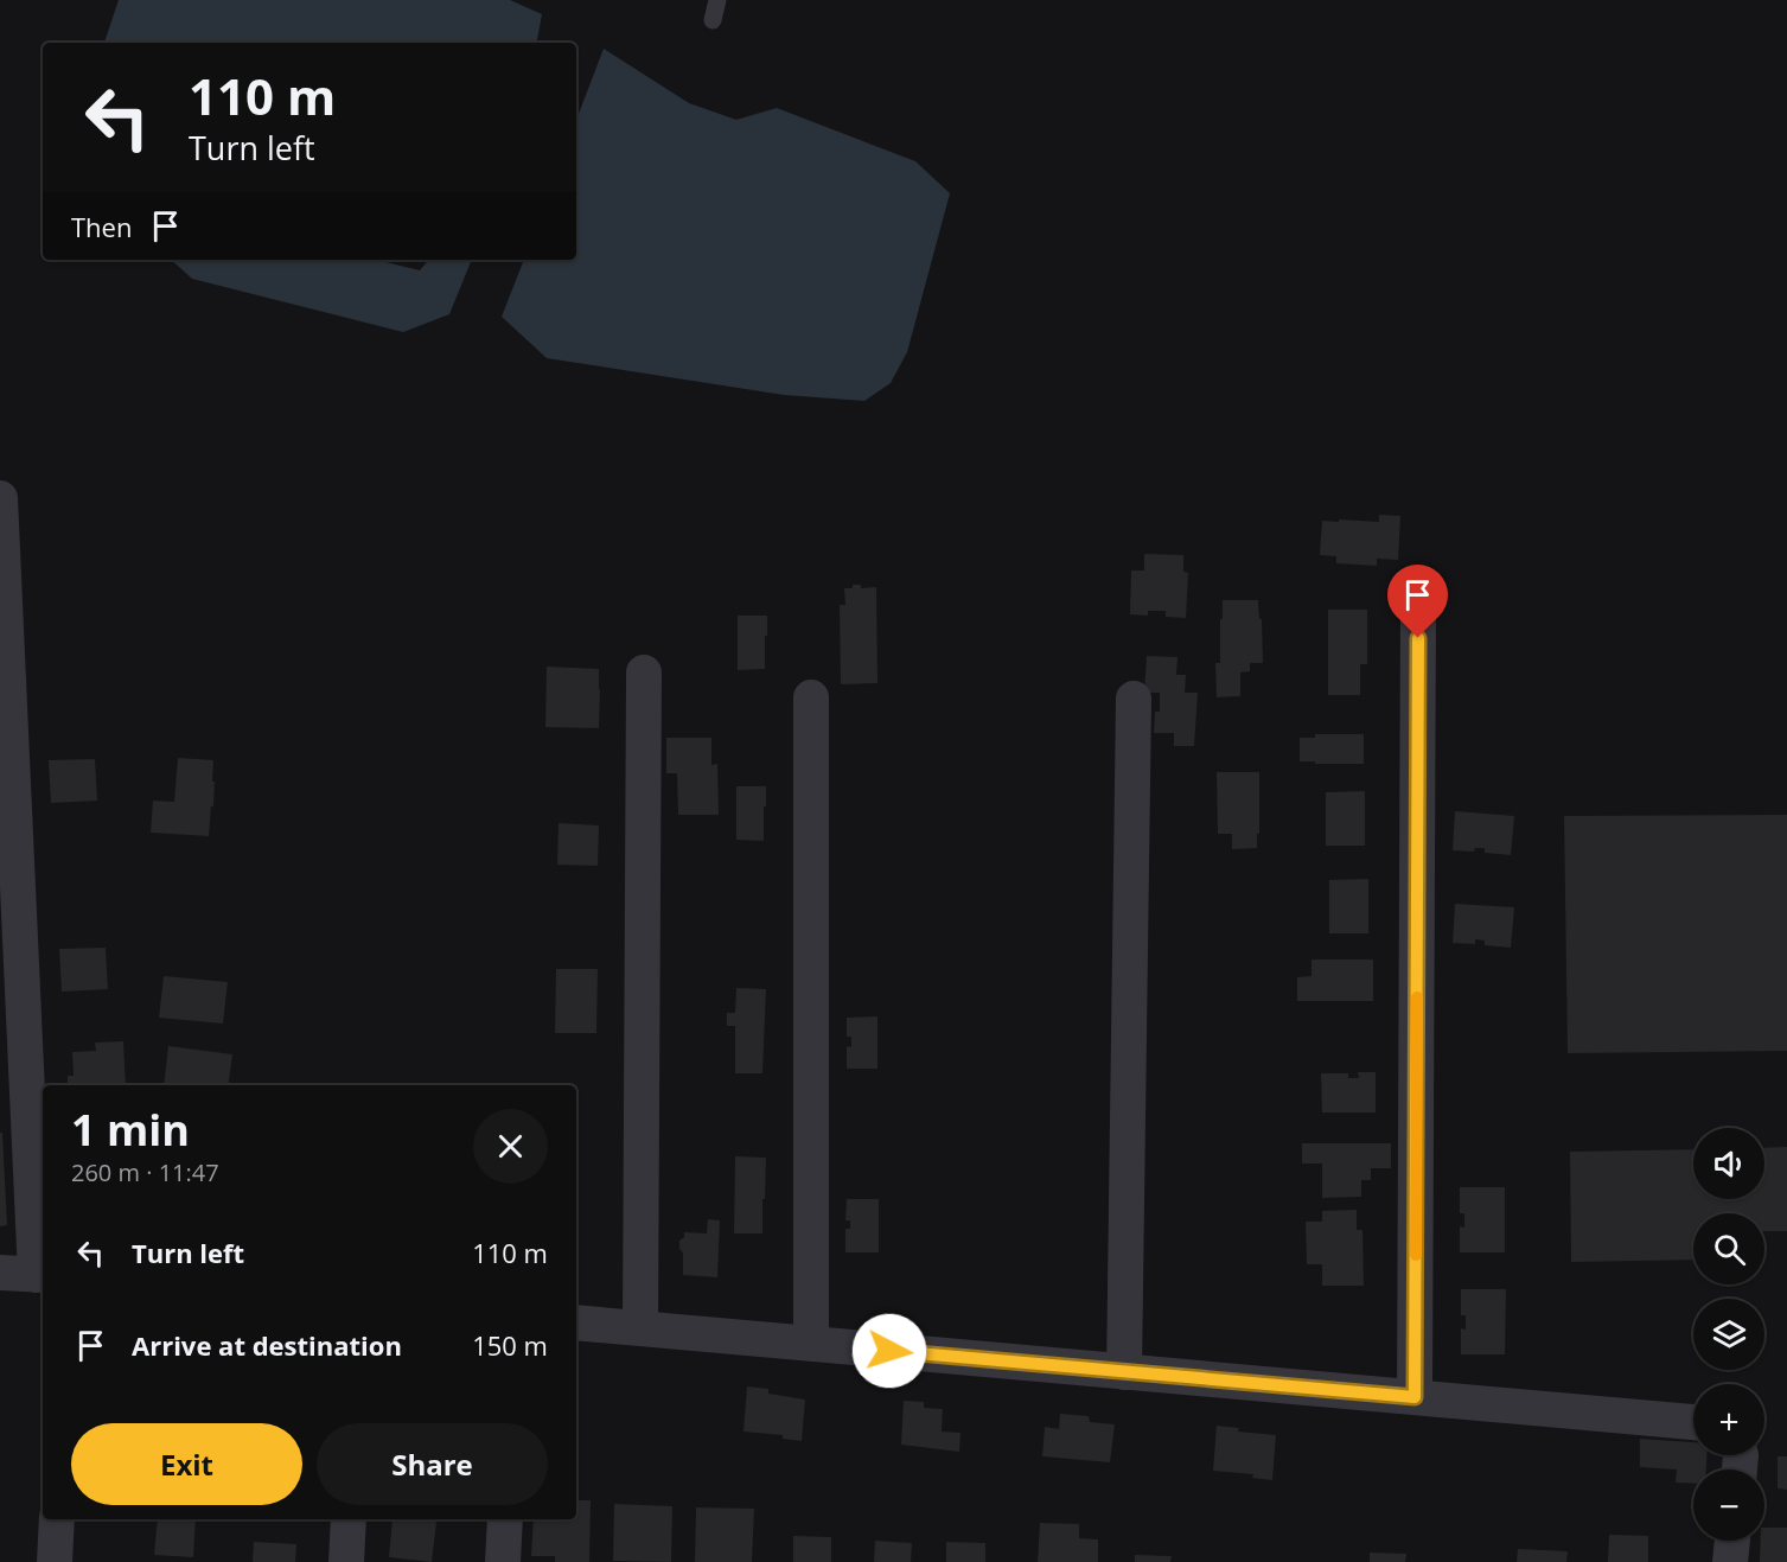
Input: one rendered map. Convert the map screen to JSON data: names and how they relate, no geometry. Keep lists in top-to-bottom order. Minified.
{"page":{"turn":["110 m","Turn left"],"then":"Then","heading":["1 min","260 m · 11:47"],"map_buttons":["+","−"],"list":[{"name":"Turn left","value":"110 m"},{"name":"Arrive at destination","value":"150 m"}],"buttons":["Exit","Share"]}}
